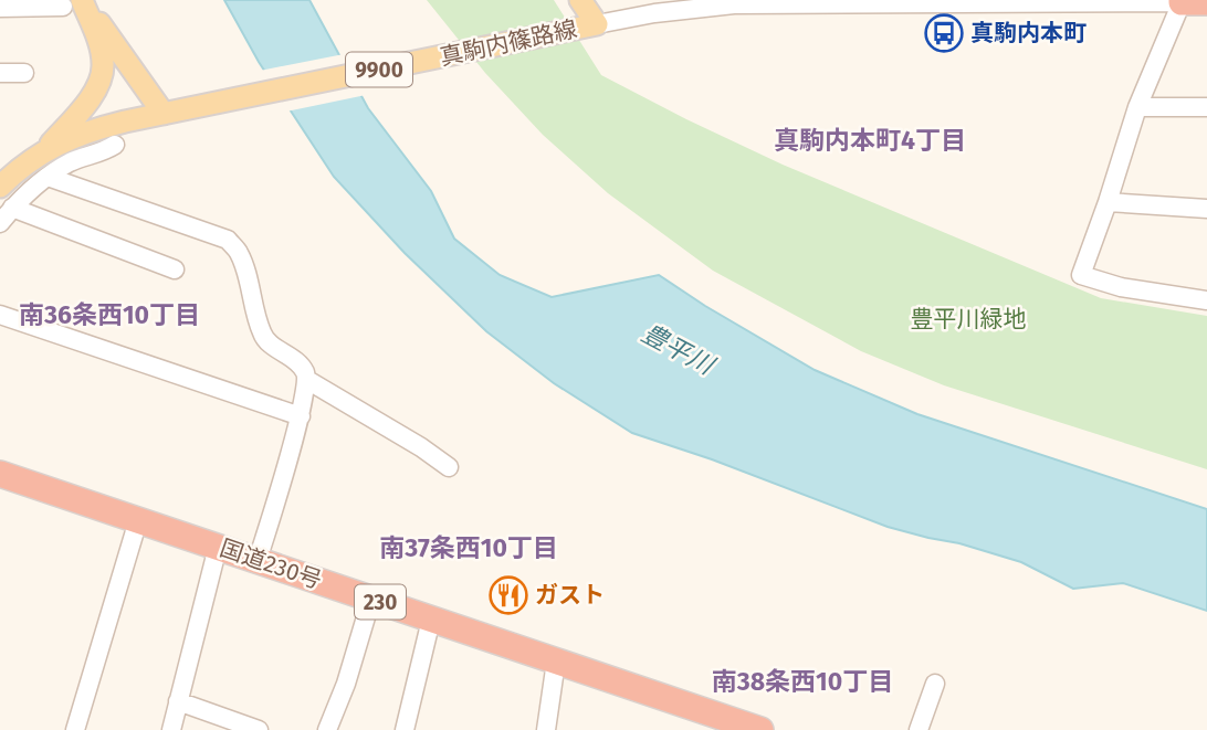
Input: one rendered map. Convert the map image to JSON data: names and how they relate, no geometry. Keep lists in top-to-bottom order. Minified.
{"streets":{"highway":["国道230号","230"],"main road":["真駒内篠路線","9900"]},"districts":["真駒内本町4丁目","南36条西10丁目","南37条西10丁目","南38条西10丁目"],"water":["豊平川"],"parks":["豊平川緑地"],"places":{"bus stop":["真駒内本町"],"restaurant":["ガスト"]}}
